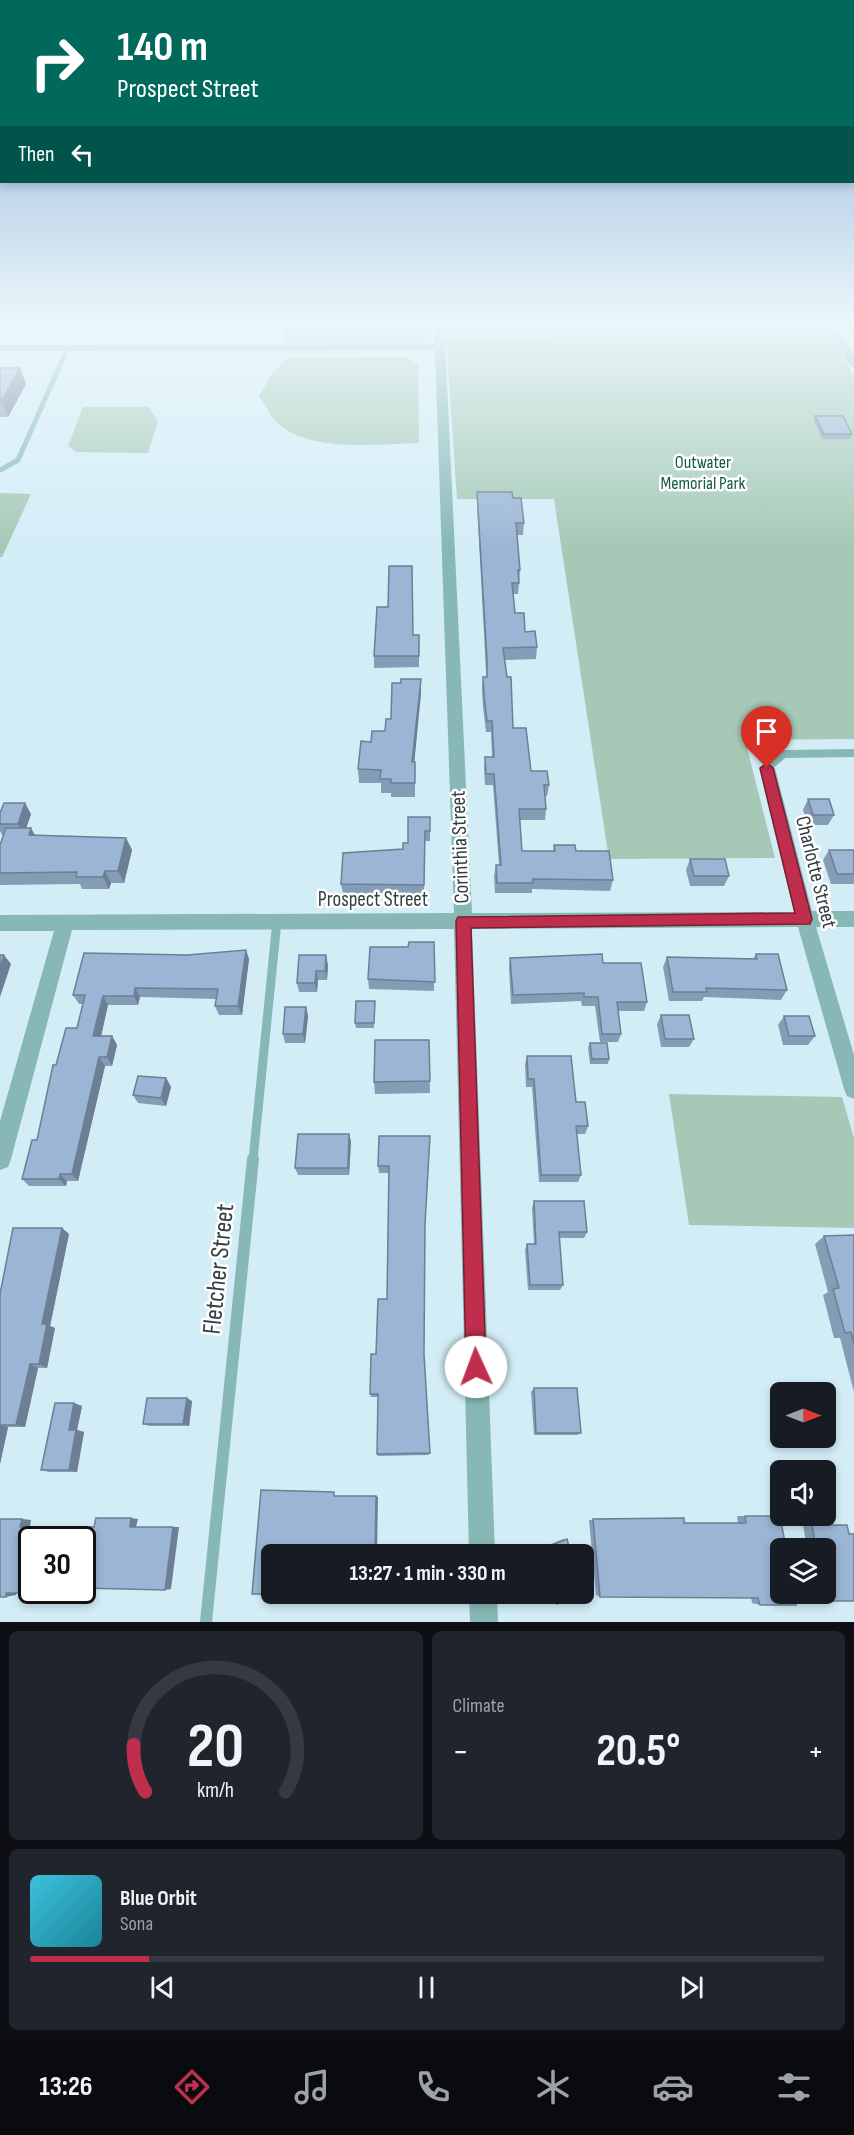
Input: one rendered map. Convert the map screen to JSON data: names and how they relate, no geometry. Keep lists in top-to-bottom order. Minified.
{"streets":{"street":["Corinthia Street","Charlotte Street","Prospect Street"],"lane":["Fletcher Street"]},"crossings":[["Corinthia Street","Prospect Street"],["Charlotte Street","Prospect Street"],["Prospect Street","Fletcher Street"]],"parks":["Outwater Memorial Park"],"north":"right","page":{"turn":["140 m","Prospect Street"],"then":"Then","limit":"30","trip":"13:27 · 1 min · 330 m","tile":"Climate","heat":["−","20.5°","+"],"song":["Blue Orbit","Sona"],"tabs":"13:26","gauge":["20","km/h"]}}
